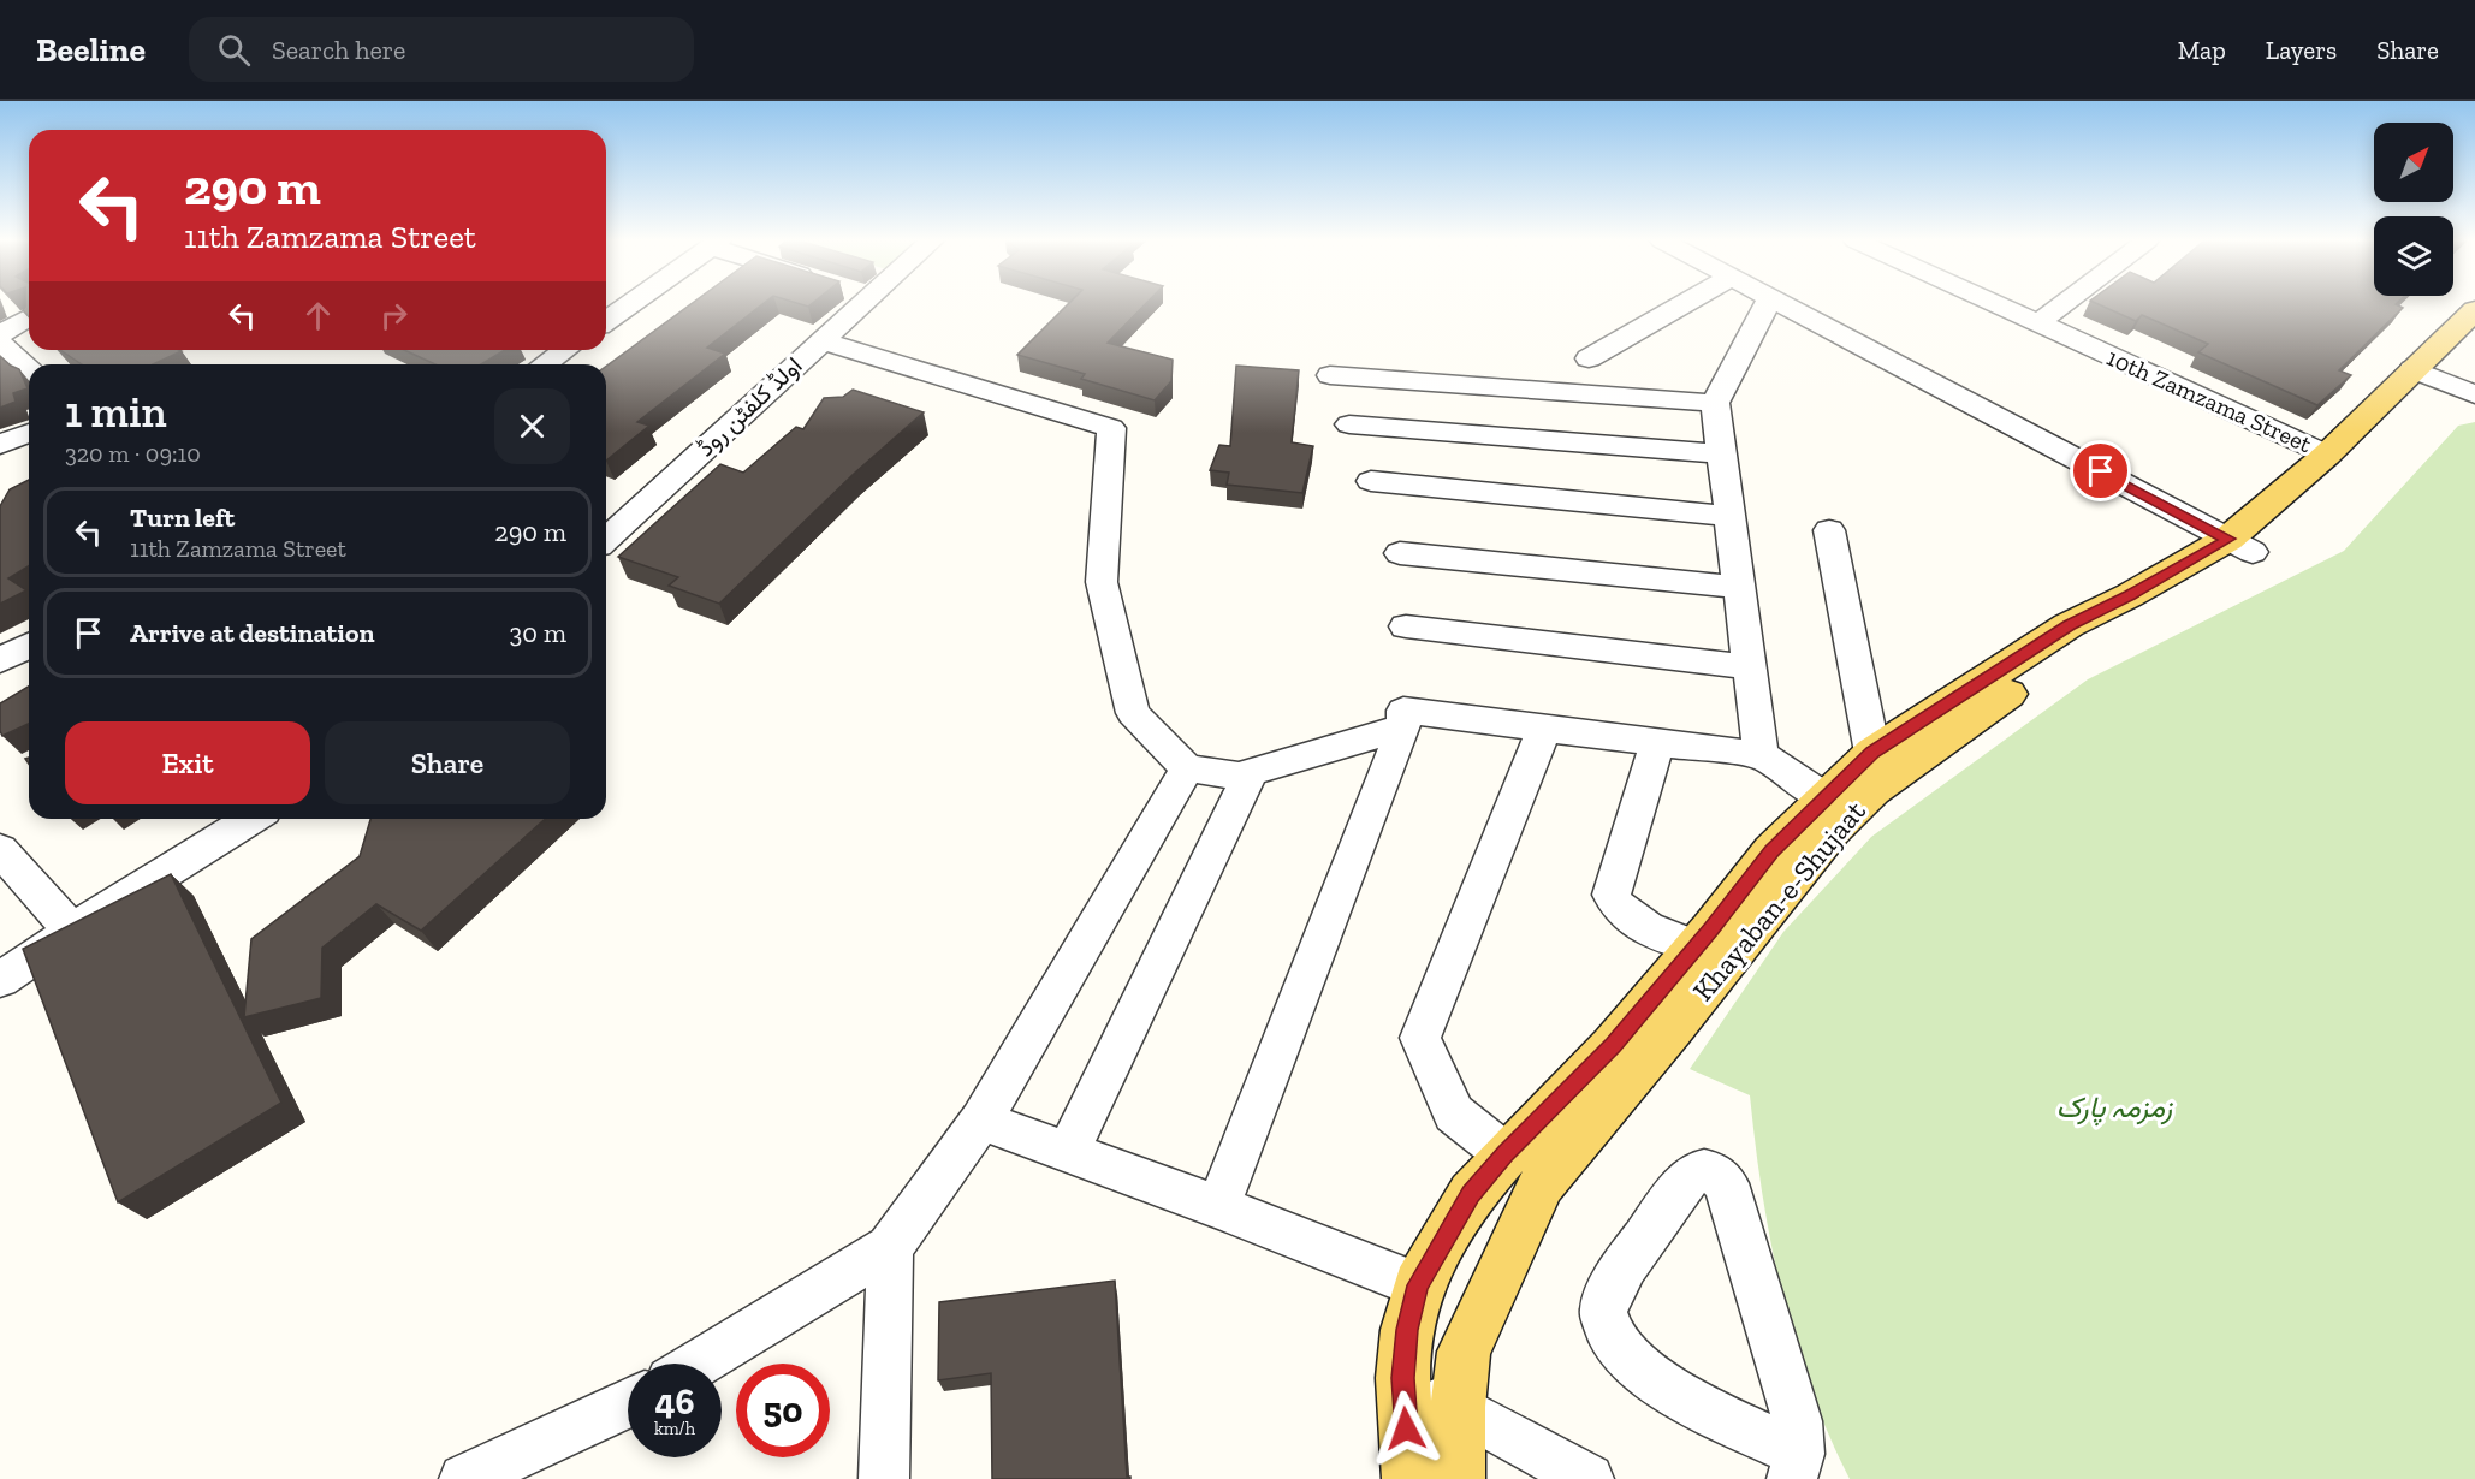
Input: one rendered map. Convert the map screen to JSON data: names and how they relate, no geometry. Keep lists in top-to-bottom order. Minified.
{"streets":{"main road":["Khayaban-e-Shujaat"],"street":["10th Zamzama Street","اولڈ کلفٹن روڈ"]},"crossings":[["10th Zamzama Street","Khayaban-e-Shujaat"]],"parks":["زمزمہ پارک"],"north":"top right","page":{"header":"Beeline","search":"Search here","nav":["Map","Layers","Share"],"turn":["290 m","11th Zamzama Street"],"heading":["1 min","320 m · 09:10"],"list":[{"name":"Turn left","note":"11th Zamzama Street","value":"290 m"},{"name":"Arrive at destination","value":"30 m"}],"buttons":["Exit","Share"],"speed":"46 km/h","limit":"50"}}
